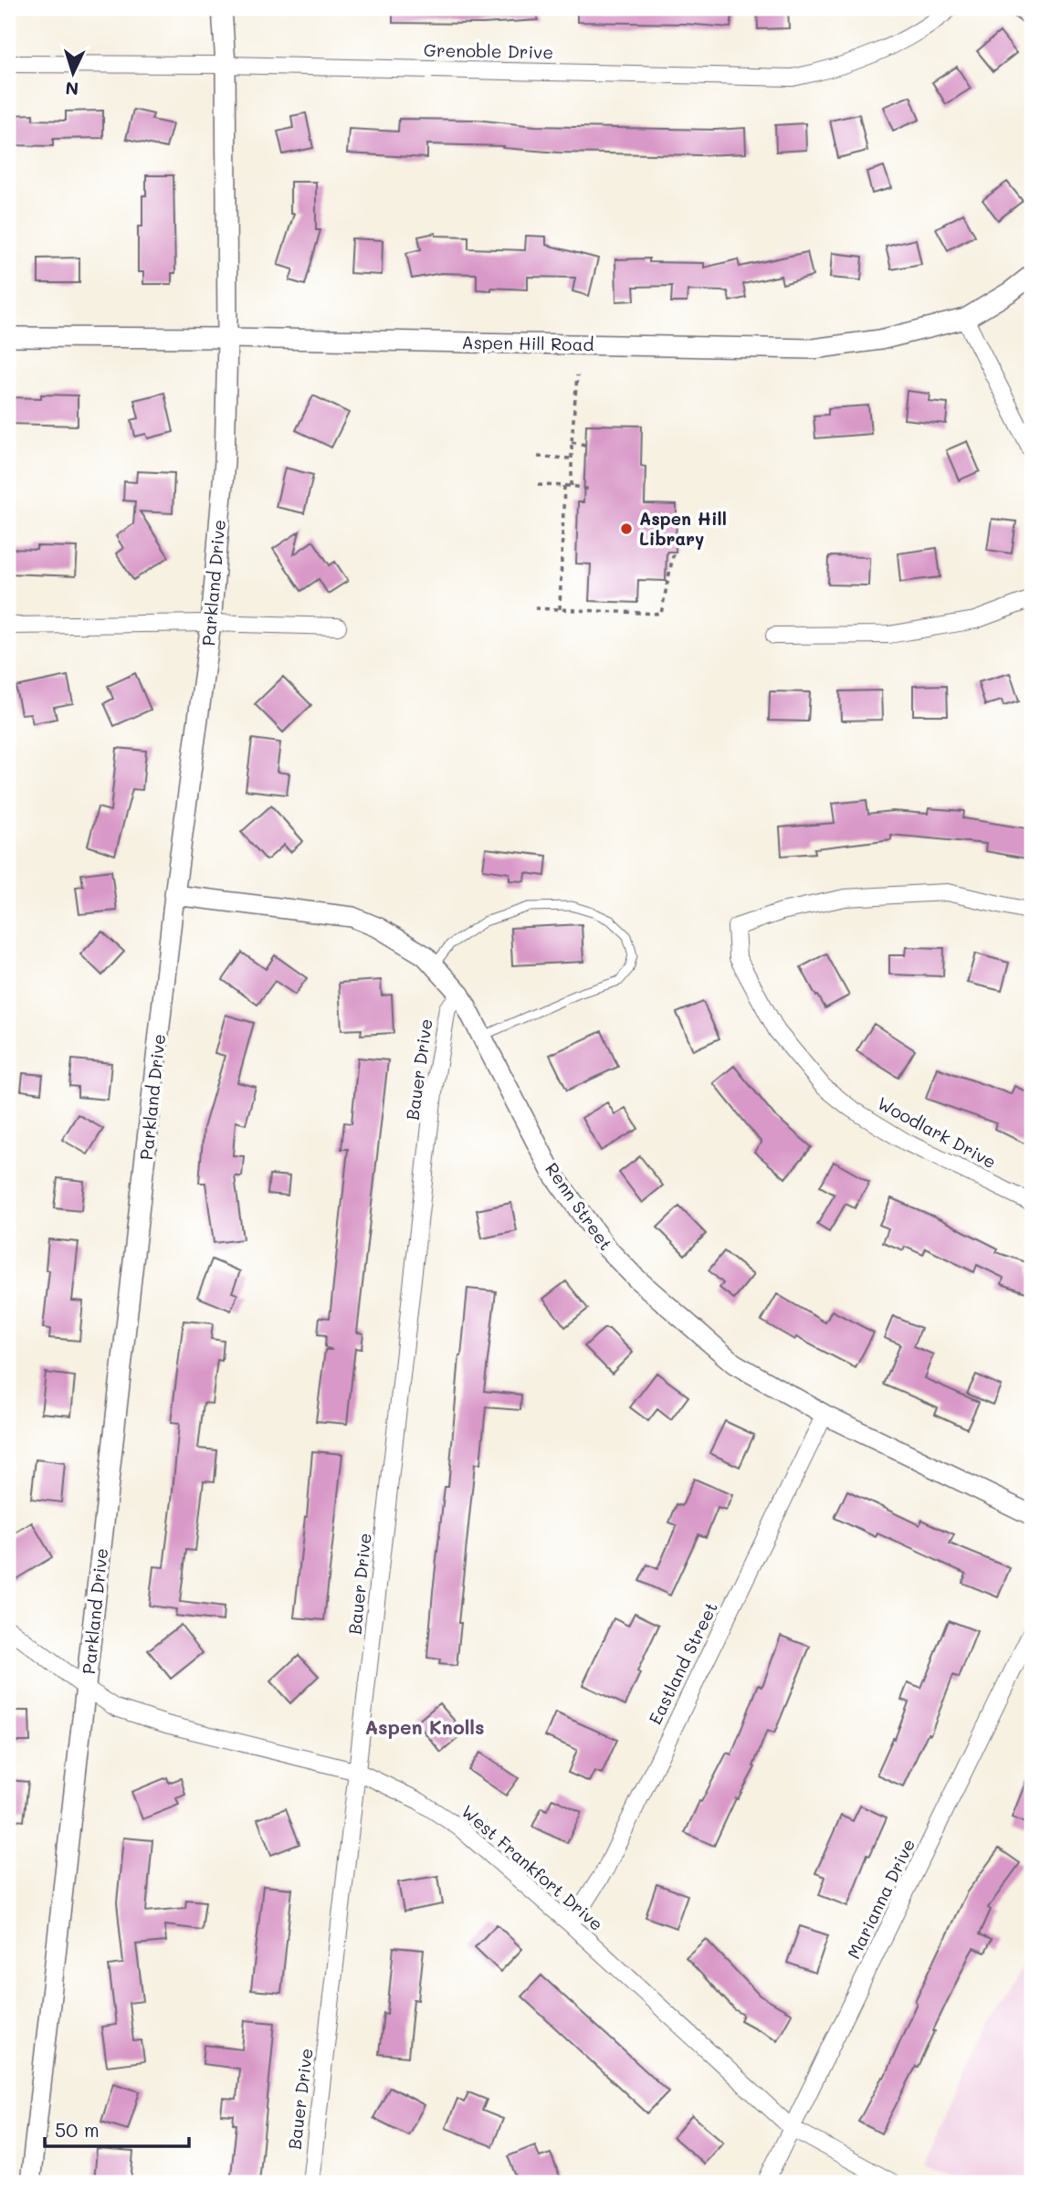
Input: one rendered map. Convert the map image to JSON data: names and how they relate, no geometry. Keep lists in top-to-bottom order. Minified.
{"streets":{"street":["Grenoble Drive","Aspen Hill Road","Parkland Drive","Bauer Drive","Woodlark Drive","Renn Street","Eastland Street","West Frankfort Drive","Marianna Drive"]},"crossings":[["Grenoble Drive","Parkland Drive"],["Aspen Hill Road","Parkland Drive"],["Parkland Drive","Renn Street"],["Parkland Drive","West Frankfort Drive"],["Bauer Drive","Renn Street"],["Bauer Drive","West Frankfort Drive"],["Renn Street","Eastland Street"],["Eastland Street","West Frankfort Drive"],["West Frankfort Drive","Marianna Drive"]],"districts":["Aspen Knolls"],"places":["Aspen Hill Library"],"scale_bar":"50 m","north":"bottom"}
